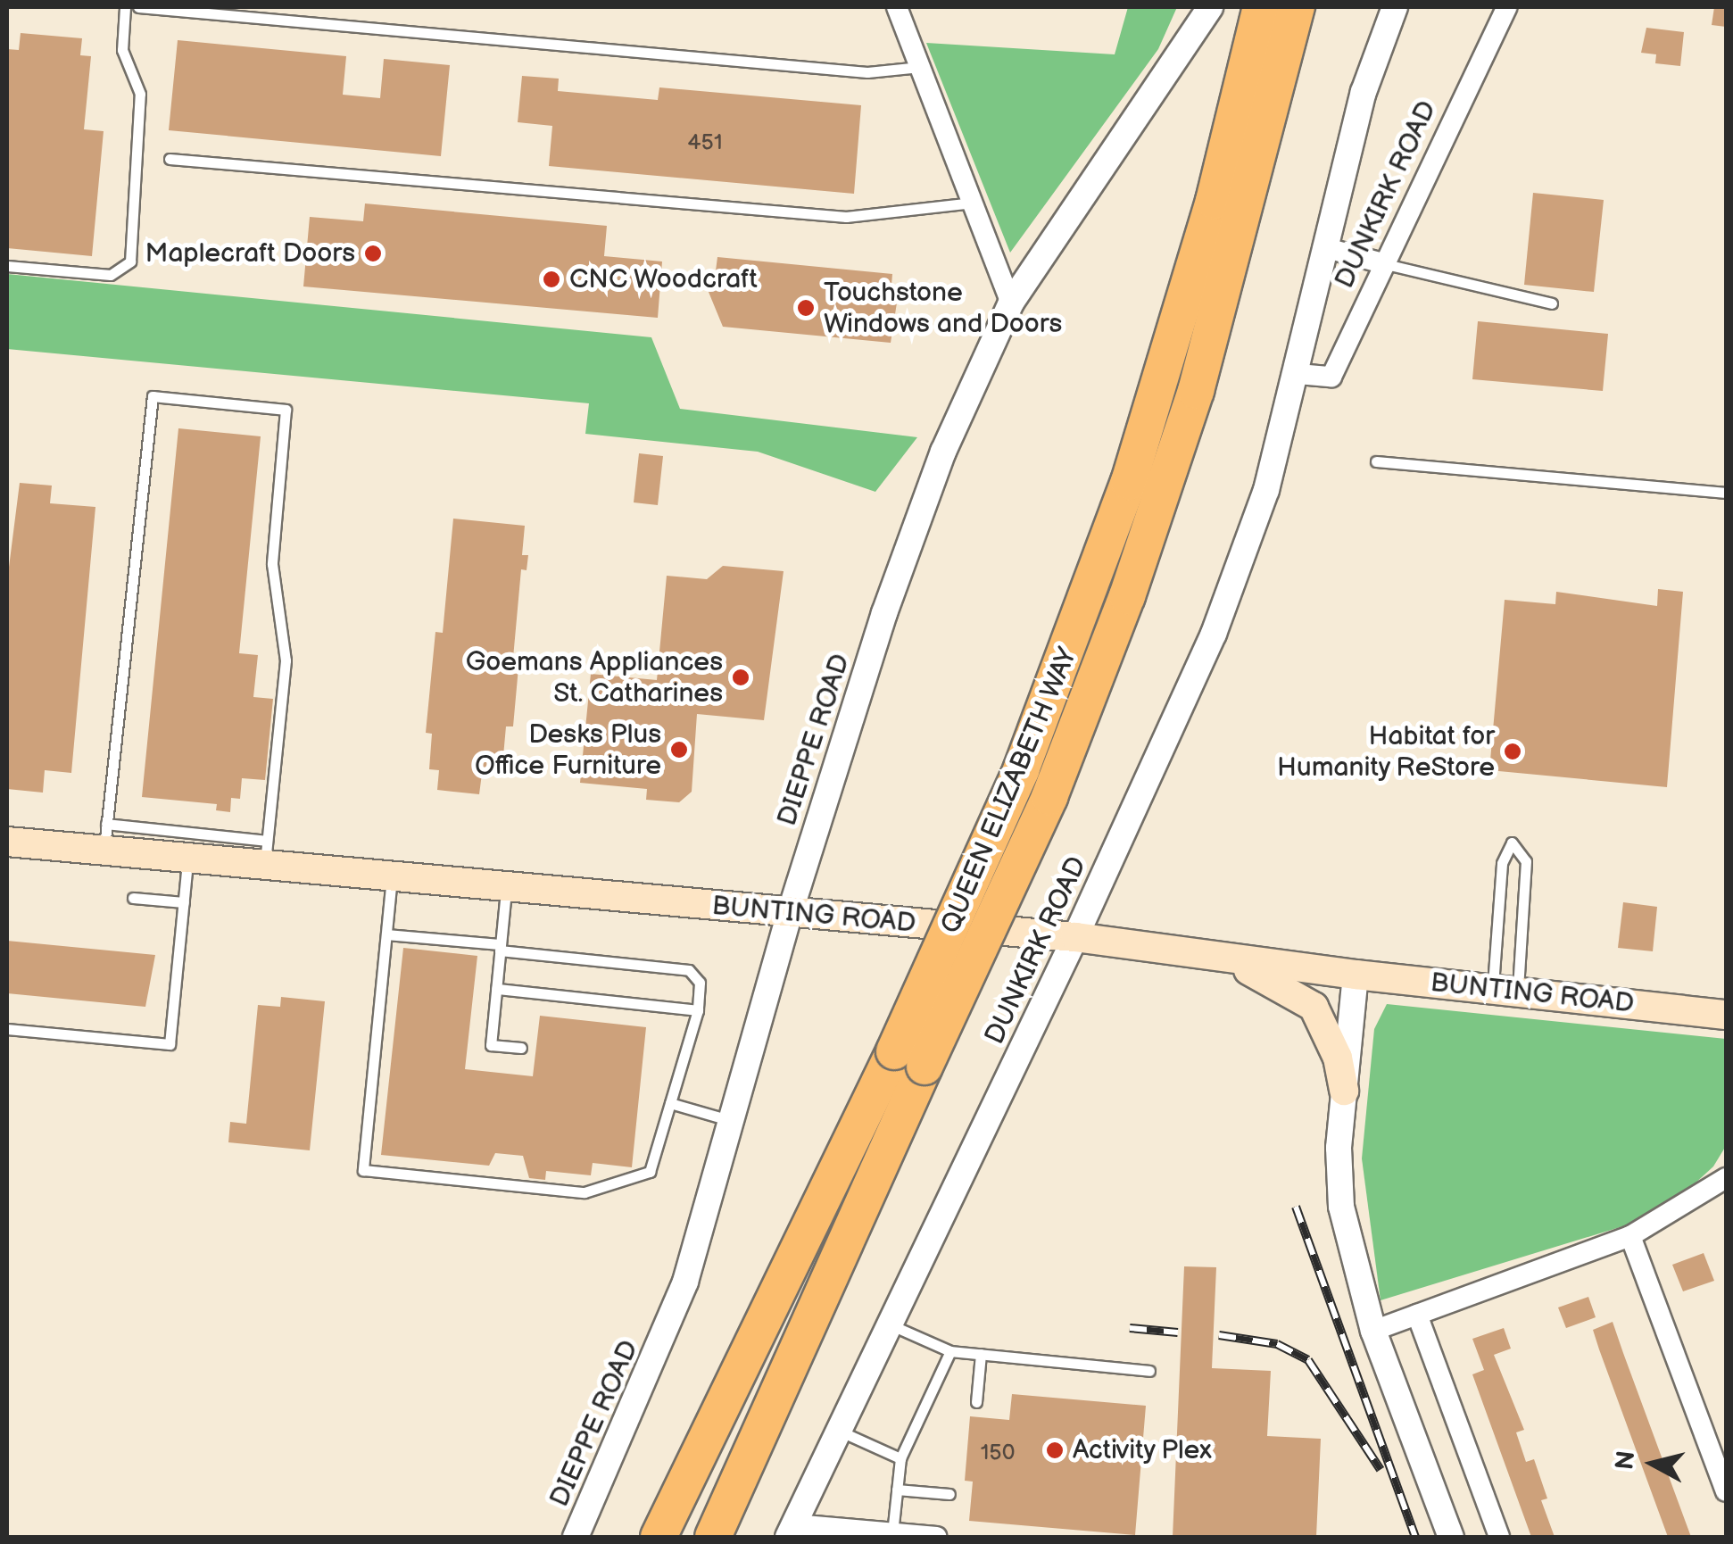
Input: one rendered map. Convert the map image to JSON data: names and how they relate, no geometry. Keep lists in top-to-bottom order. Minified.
{"streets":{"highway":["QUEEN ELIZABETH WAY"],"main road":["BUNTING ROAD"],"street":["DUNKIRK ROAD","DIEPPE ROAD"]},"crossings":[["DUNKIRK ROAD","BUNTING ROAD"],["DIEPPE ROAD","BUNTING ROAD"]],"places":["Maplecraft Doors","CNC Woodcraft","Touchstone Windows and Doors","Goemans Appliances St. Catharines","Desks Plus Office Furniture","Habitat for Humanity ReStore","Activity Plex"],"house_numbers":["451","150"],"north":"left"}
